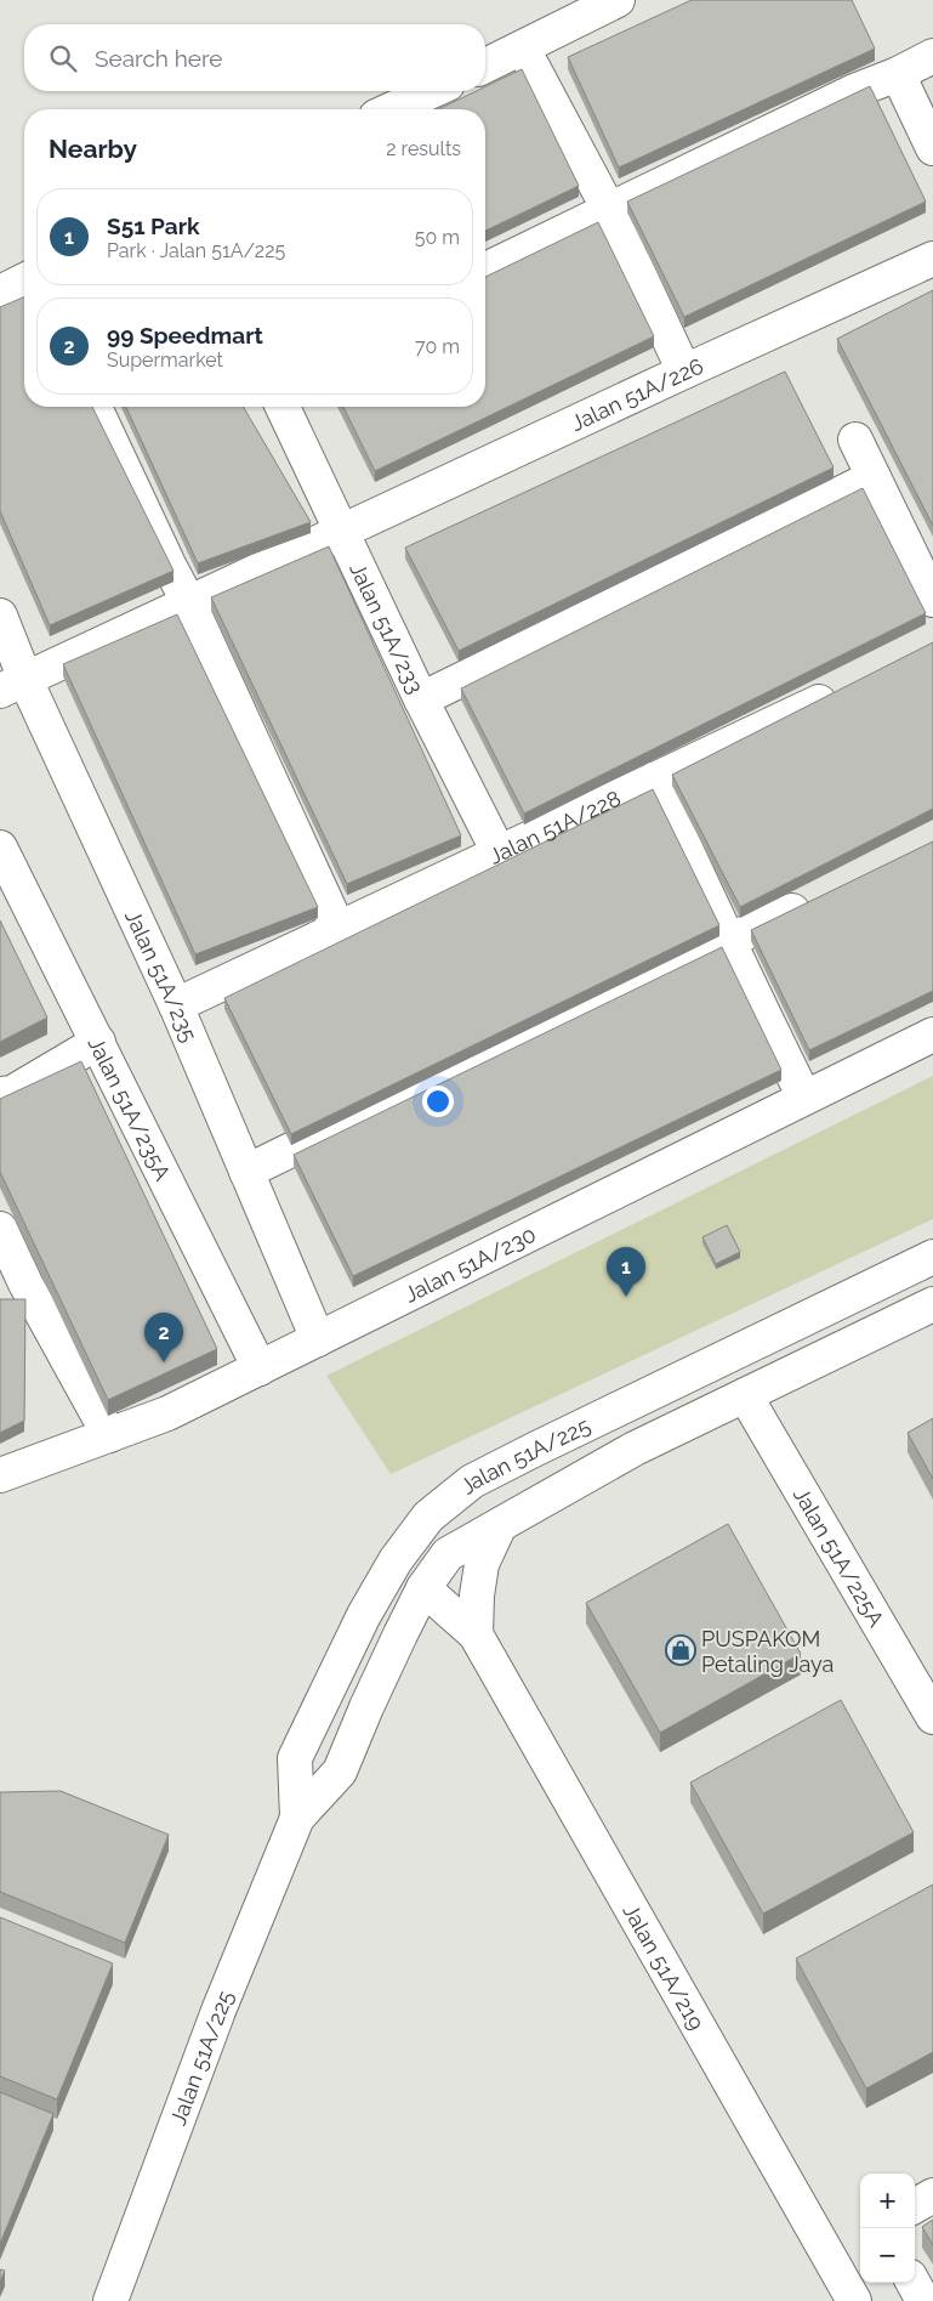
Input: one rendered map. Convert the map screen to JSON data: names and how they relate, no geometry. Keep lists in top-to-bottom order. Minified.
{"streets":{"street":["Jalan 51A/226","Jalan 51A/233","Jalan 51A/228","Jalan 51A/235","Jalan 51A/235A","Jalan 51A/230","Jalan 51A/225","Jalan 51A/225A","Jalan 51A/219"]},"crossings":[["Jalan 51A/226","Jalan 51A/233"],["Jalan 51A/226","Jalan 51A/235"],["Jalan 51A/233","Jalan 51A/228"],["Jalan 51A/228","Jalan 51A/235"],["Jalan 51A/235","Jalan 51A/230"],["Jalan 51A/235A","Jalan 51A/230"],["Jalan 51A/225","Jalan 51A/225A"],["Jalan 51A/225","Jalan 51A/219"]],"places":{"shop":["PUSPAKOM Petaling Jaya"]},"page":{"search":"Search here","heading":["Nearby","2 results"],"list":[{"mark":"1","name":"S51 Park","note":"Park · Jalan 51A/225","value":"50 m"},{"mark":"2","name":"99 Speedmart","note":"Supermarket","value":"70 m"}],"pins":["1","2"],"map_buttons":["+","−"]}}
